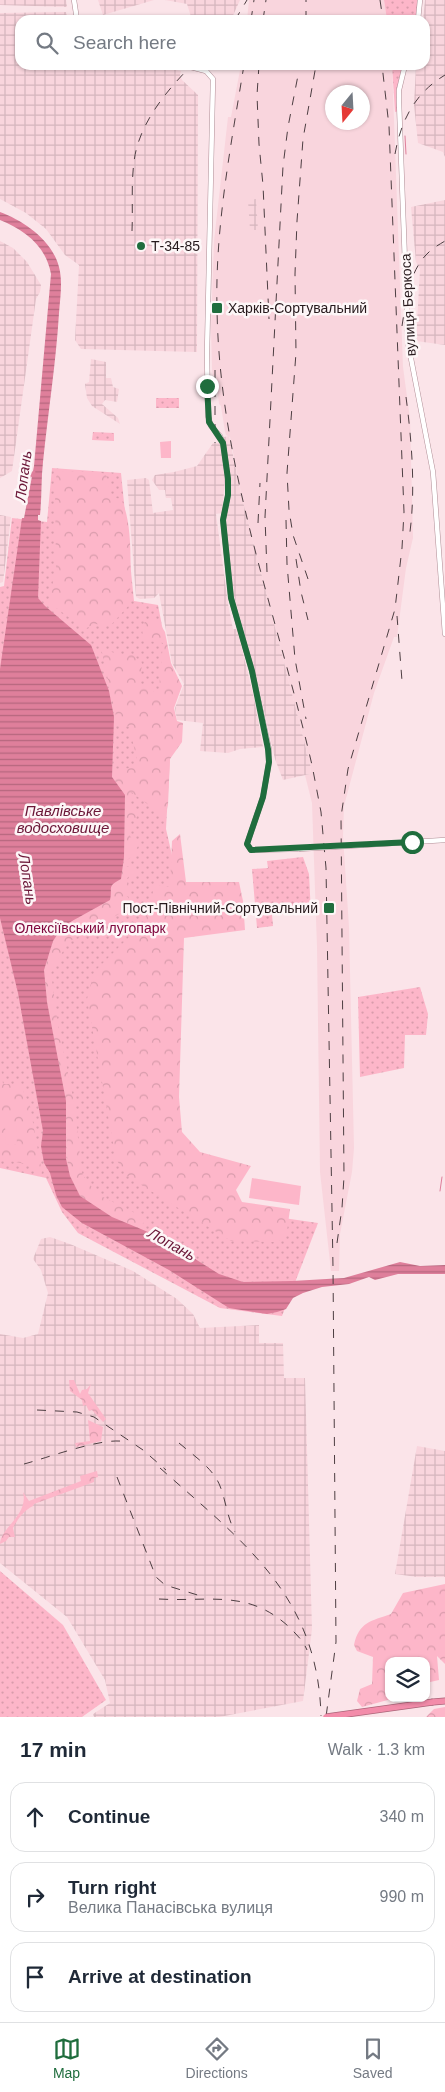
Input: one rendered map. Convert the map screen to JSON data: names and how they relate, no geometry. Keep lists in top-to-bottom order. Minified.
{"streets":{"street":["вулиця Беркоса"]},"water":["Лопань","Павлівське водосховище"],"parks":["Олексіївський лугопарк"],"places":{"other":["Т-34-85"],"transit":["Харків-Сортувальний","Пост-Північний-Сортувальний"]},"north":"bottom","page":{"search":"Search here","heading":["17 min","Walk · 1.3 km"],"list":[["Continue","340 m"],["Turn right","Велика Панасівська вулиця","990 m"],"Arrive at destination"],"nav":["Map","Directions","Saved"]}}
